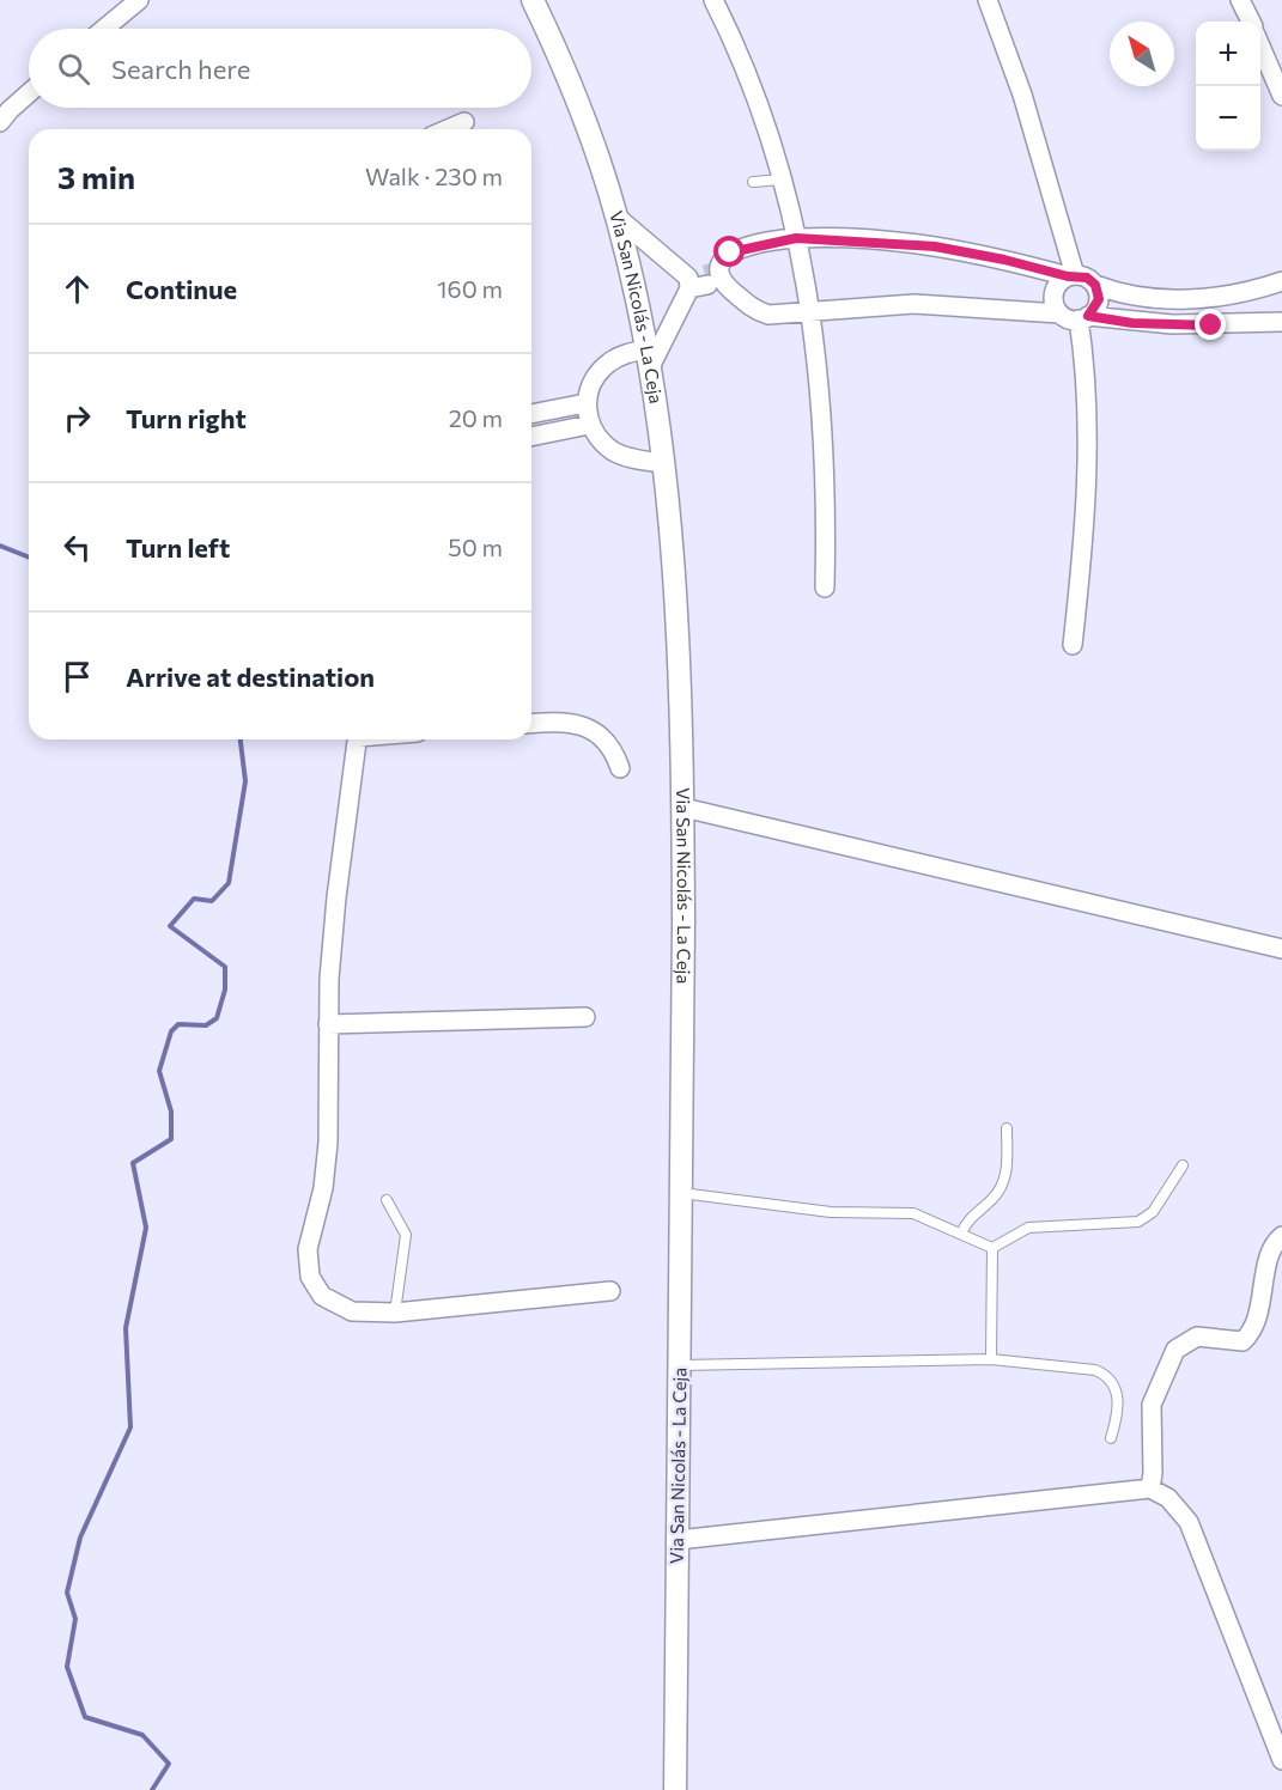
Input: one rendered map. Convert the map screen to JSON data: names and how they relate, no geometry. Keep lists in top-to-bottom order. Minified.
{"streets":{"street":["Via San Nicolás - La Ceja"]},"north":"top left","page":{"map_buttons":["+","−"],"search":"Search here","heading":["3 min","Walk · 230 m"],"list":[["Continue","160 m"],["Turn right","20 m"],["Turn left","50 m"],"Arrive at destination"]}}
